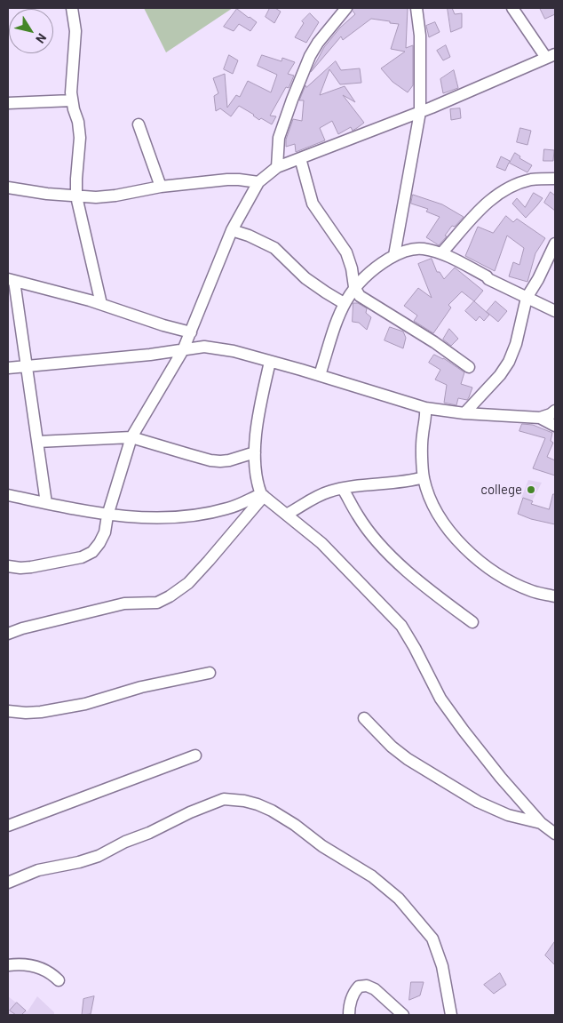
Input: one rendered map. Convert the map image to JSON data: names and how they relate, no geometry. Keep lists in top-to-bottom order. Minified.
{"places":["college"],"north":"bottom right"}
